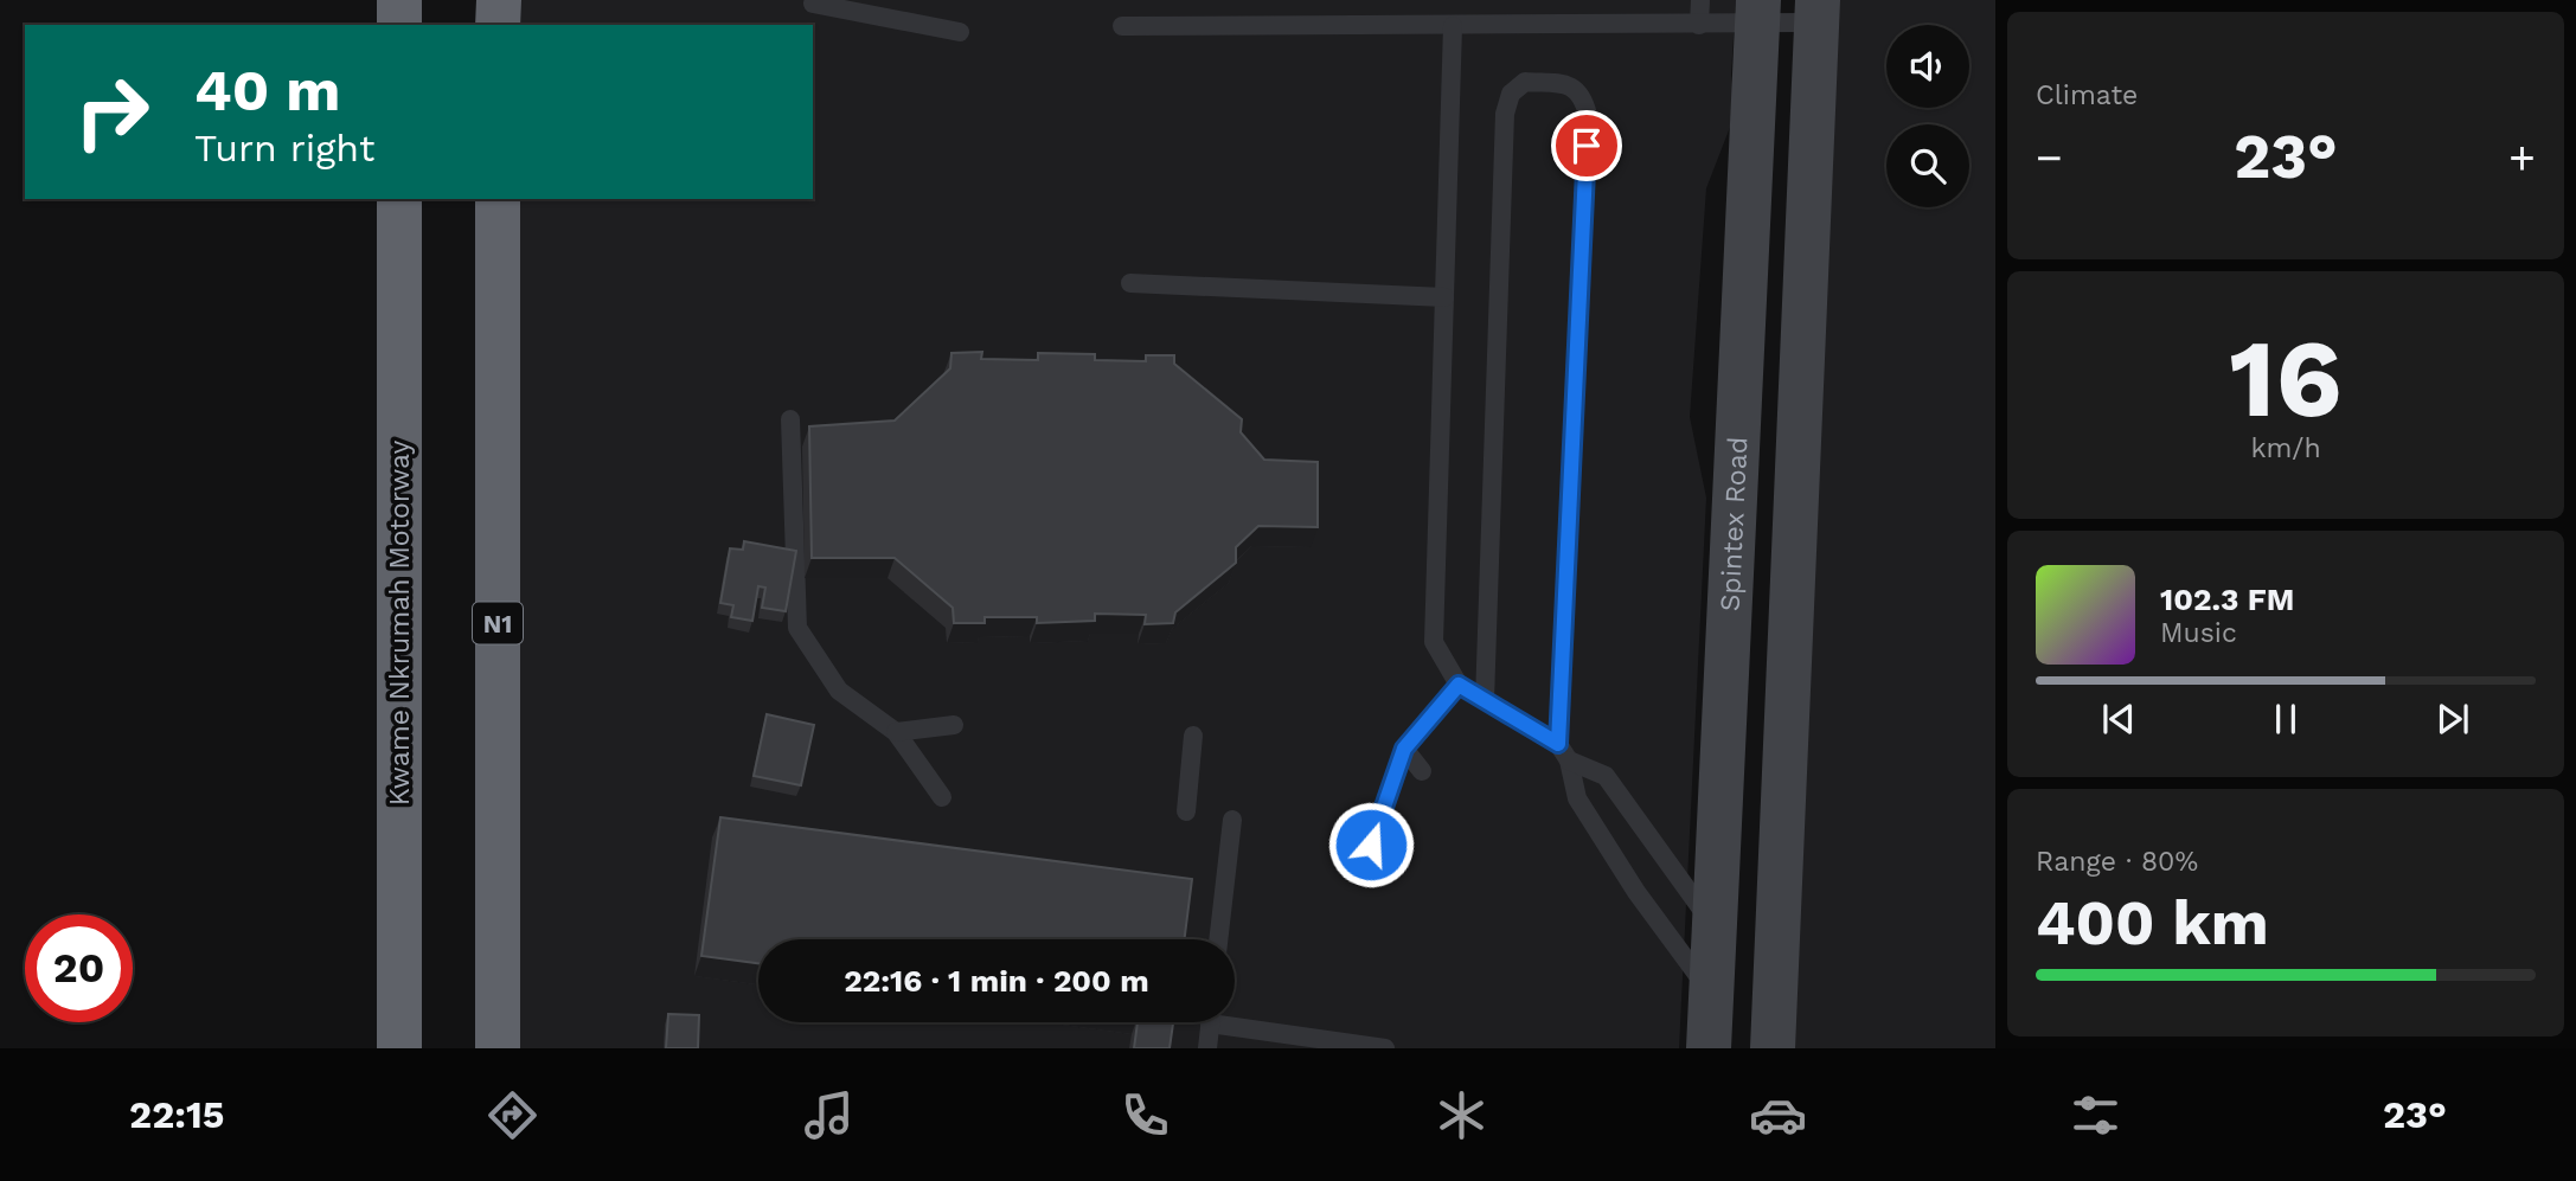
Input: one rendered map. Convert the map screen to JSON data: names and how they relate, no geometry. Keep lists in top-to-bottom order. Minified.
{"streets":{"highway":["Kwame Nkrumah Motorway","N1"],"main road":["Spintex Road"]},"page":{"tile":["Climate",["16","km/h"],["Range · 80%","400 km"]],"turn":["40 m","Turn right"],"heat":["−","23°","+"],"song":["102.3 FM","Music"],"limit":"20","trip":"22:16 · 1 min · 200 m","tabs":["22:15","23°"]}}
